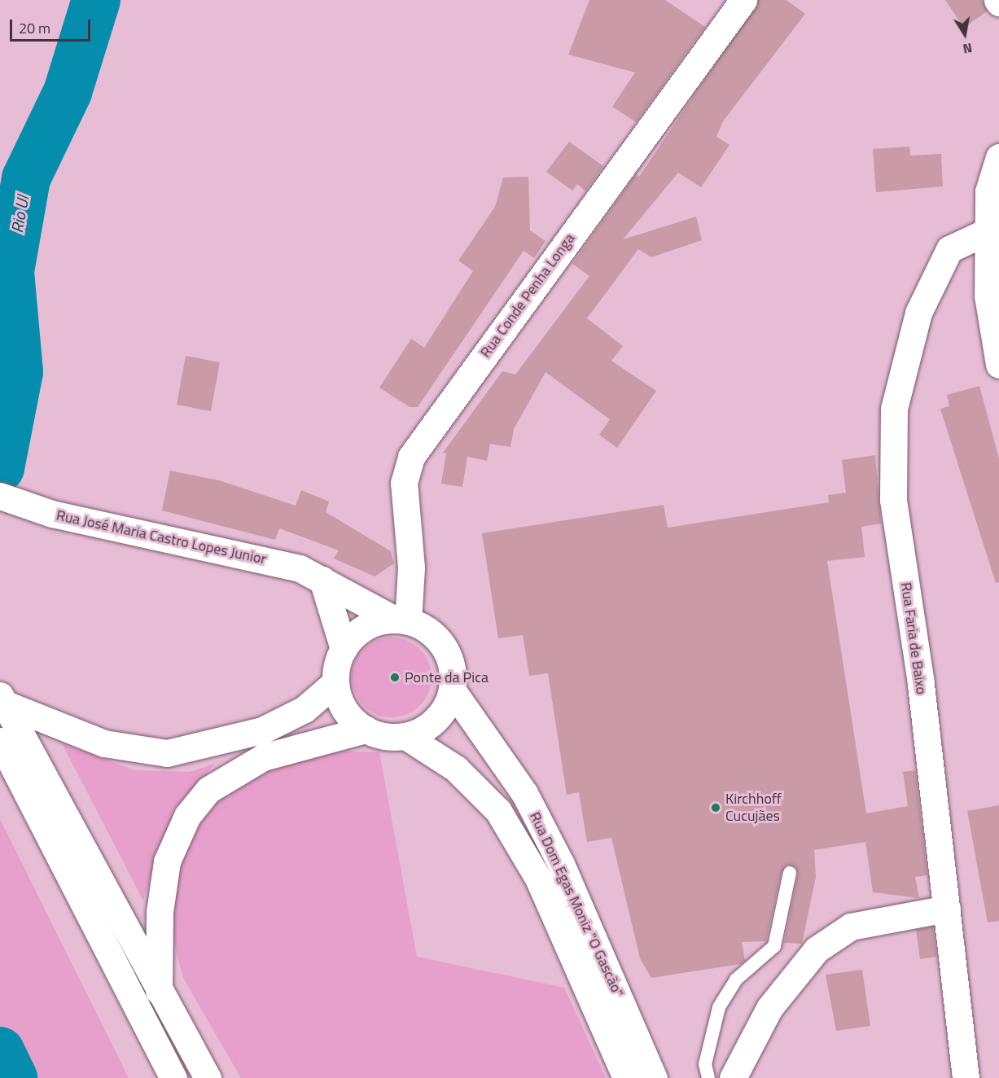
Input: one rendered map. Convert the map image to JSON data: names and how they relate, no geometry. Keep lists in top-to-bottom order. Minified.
{"streets":{"main road":["Rua Conde Penha Longa","Rua José Maria Castro Lopes Junior","Rua Faria de Baixo","Rua Dom Egas Moniz \"O Gascão\""]},"crossings":[["Rua Conde Penha Longa","Rua José Maria Castro Lopes Junior"],["Rua Conde Penha Longa","Rua Dom Egas Moniz \"O Gascão\""],["Rua José Maria Castro Lopes Junior","Rua Dom Egas Moniz \"O Gascão\""]],"water":["Rio Ul"],"places":["Ponte da Pica","Kirchhoff Cucujães"],"scale_bar":"20 m","north":"bottom"}
